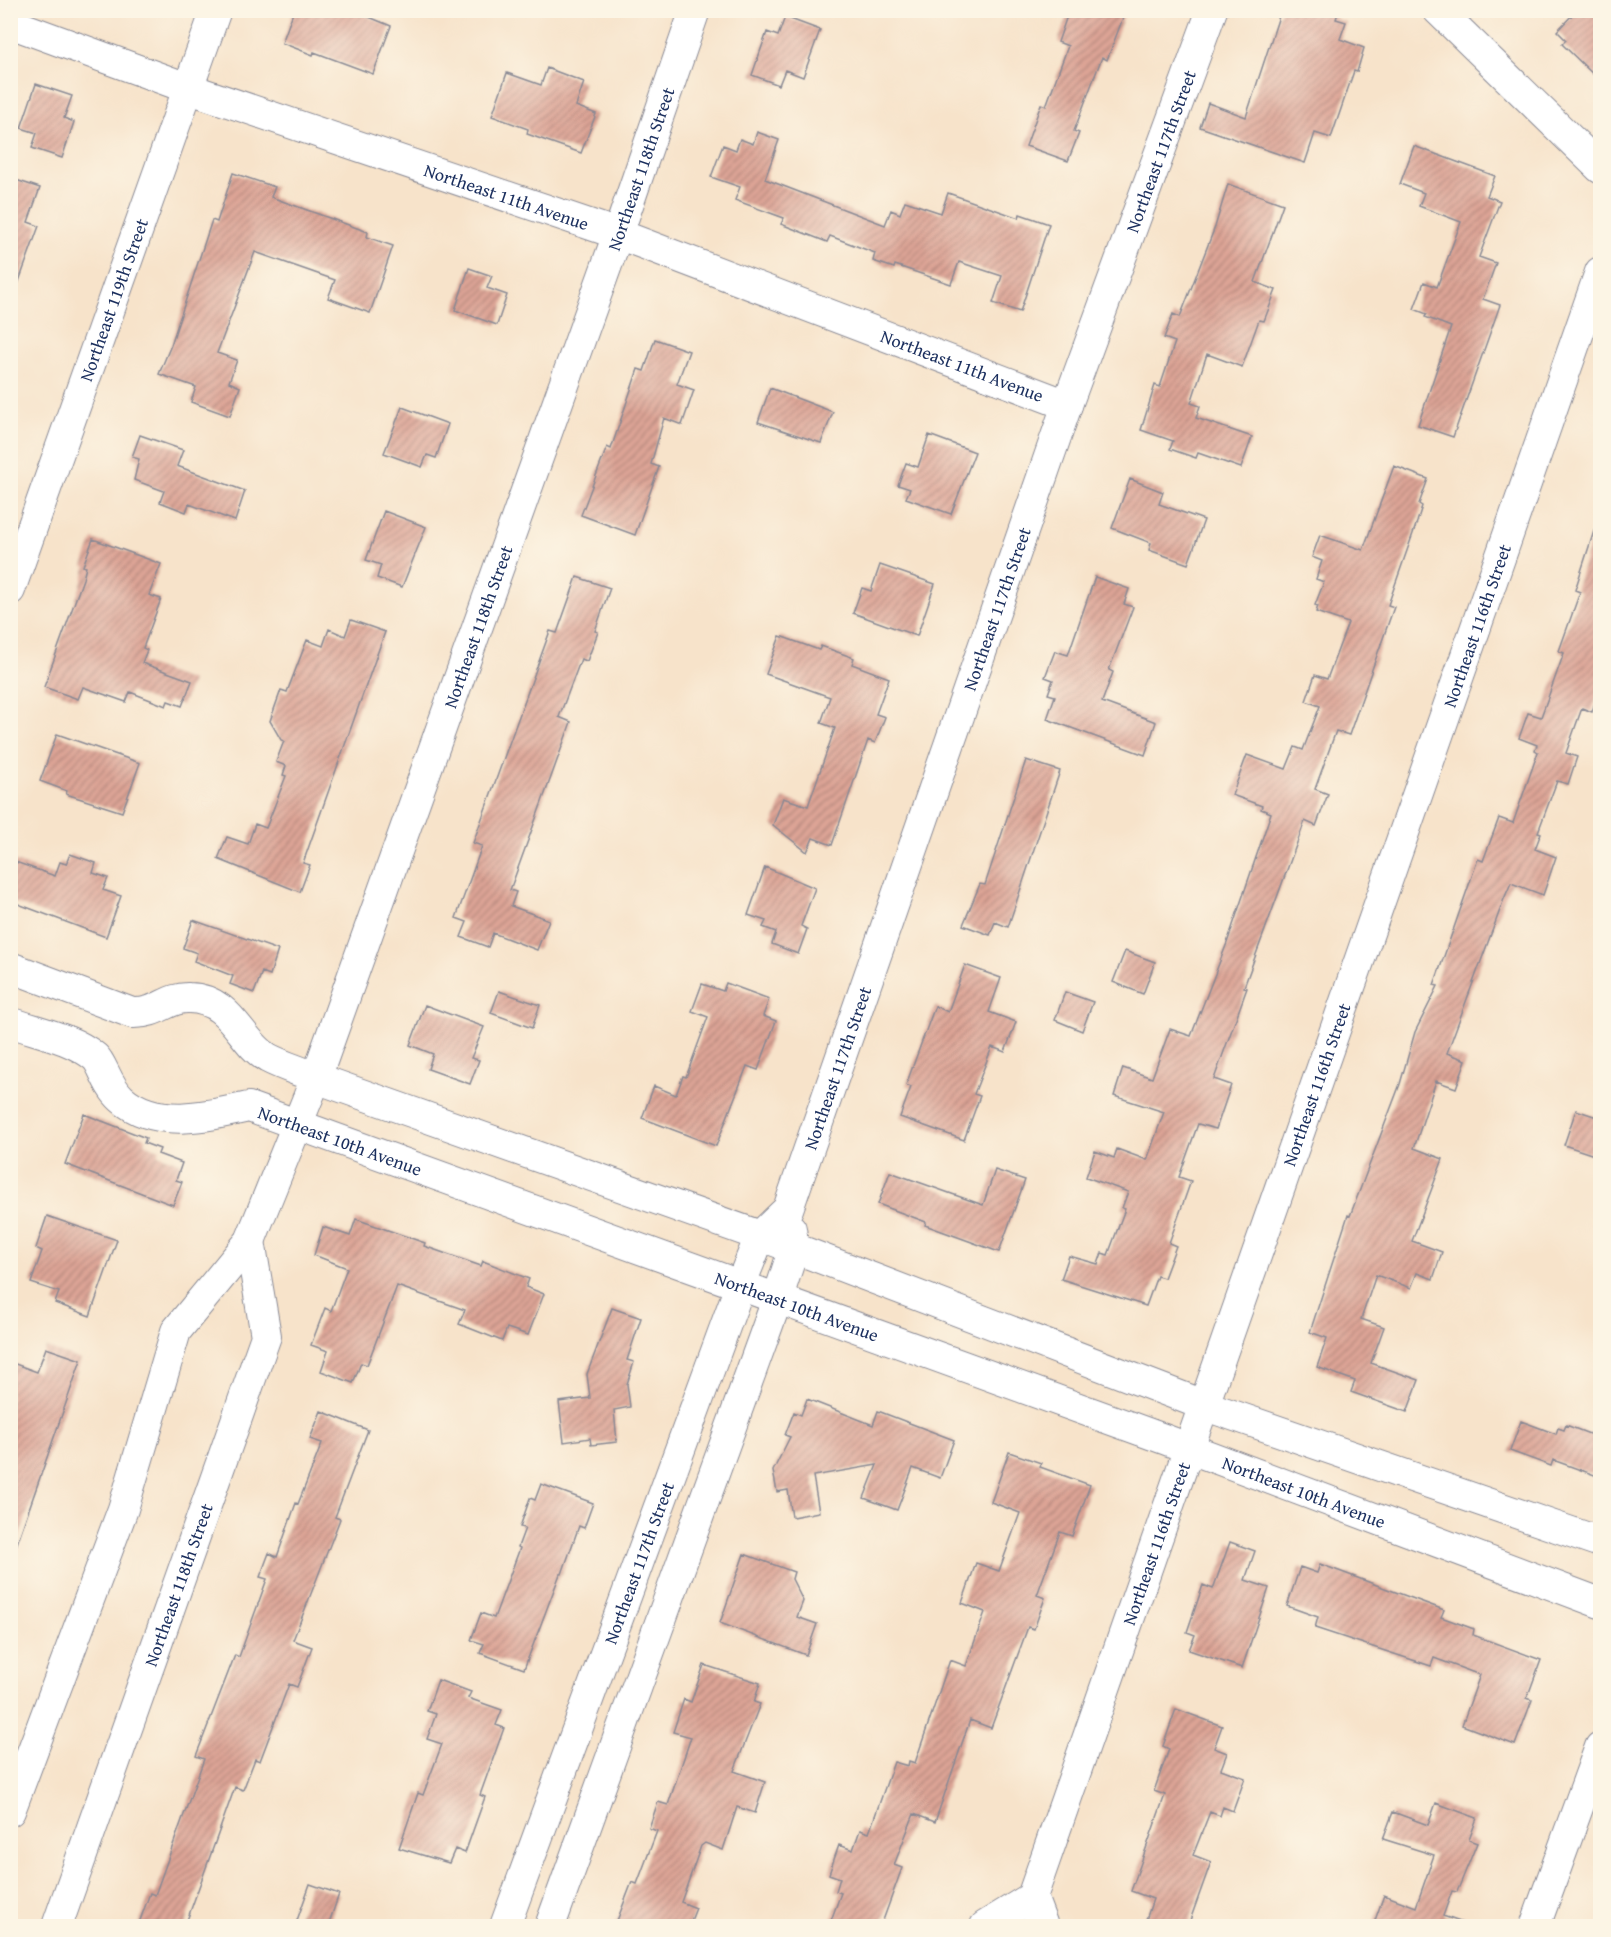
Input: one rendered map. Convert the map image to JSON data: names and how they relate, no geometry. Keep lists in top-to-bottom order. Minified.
{"streets":{"street":["Northeast 117th Street","Northeast 118th Street","Northeast 11th Avenue","Northeast 119th Street","Northeast 116th Street","Northeast 10th Avenue"]},"crossings":[["Northeast 117th Street","Northeast 11th Avenue"],["Northeast 117th Street","Northeast 10th Avenue"],["Northeast 118th Street","Northeast 11th Avenue"],["Northeast 118th Street","Northeast 10th Avenue"],["Northeast 11th Avenue","Northeast 119th Street"],["Northeast 116th Street","Northeast 10th Avenue"]]}
